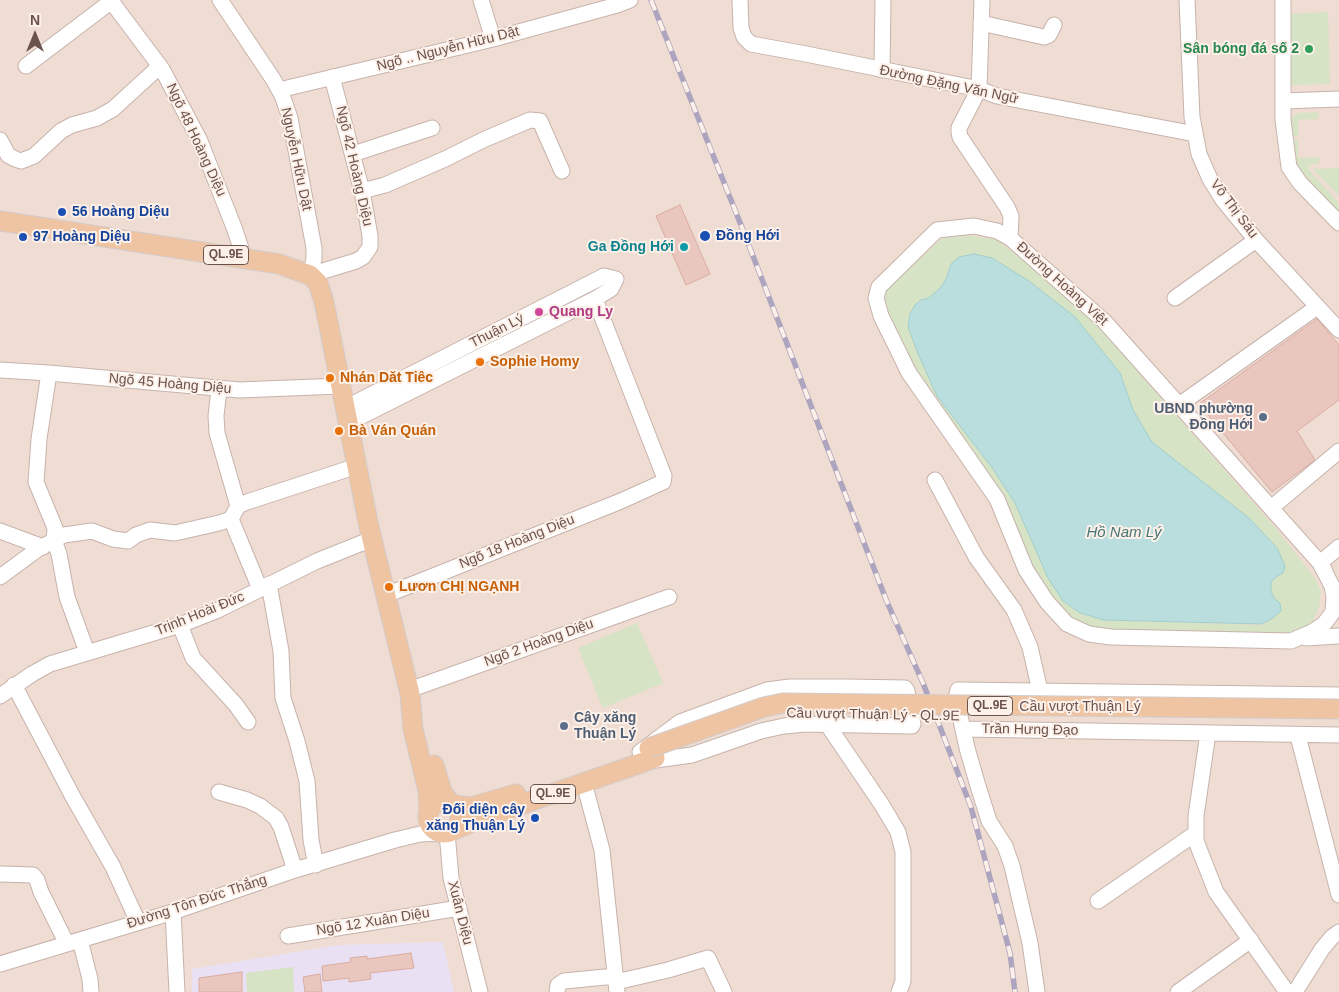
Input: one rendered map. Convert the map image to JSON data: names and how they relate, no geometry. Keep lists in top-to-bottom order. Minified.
{"streets":{"main road":["QL.9E","Cầu vượt Thuận Lý","Cầu vượt Thuận Lý - QL.9E"],"street":["Ngõ .. Nguyễn Hữu Dật","Đường Đặng Văn Ngữ","Ngõ 48 Hoàng Diệu","Nguyễn Hữu Dật","Ngõ 42 Hoàng Diệu","Võ Thị Sáu","Đường Hoàng Việt","Thuận Lý","Ngõ 45 Hoàng Diệu","Ngõ 18 Hoàng Diệu","Trịnh Hoài Đức","Ngõ 2 Hoàng Diệu","Trần Hưng Đạo","Đường Tôn Đức Thắng","Xuân Diệu","Ngõ 12 Xuân Diệu"]},"crossings":[["Ngõ .. Nguyễn Hữu Dật","Nguyễn Hữu Dật"],["Ngõ .. Nguyễn Hữu Dật","Ngõ 42 Hoàng Diệu"],["Đường Đặng Văn Ngữ","Võ Thị Sáu"],["Ngõ 48 Hoàng Diệu","QL.9E"],["Nguyễn Hữu Dật","Ngõ 42 Hoàng Diệu"],["Nguyễn Hữu Dật","QL.9E"],["Ngõ 42 Hoàng Diệu","QL.9E"],["QL.9E","Cầu vượt Thuận Lý"],["QL.9E","Cầu vượt Thuận Lý - QL.9E"],["QL.9E","Xuân Diệu"],["Thuận Lý","Ngõ 18 Hoàng Diệu"],["Cầu vượt Thuận Lý","Cầu vượt Thuận Lý - QL.9E"],["Xuân Diệu","Ngõ 12 Xuân Diệu"]],"water":["Hồ Nam Lý"],"places":["Sân bóng đá số 2","56 Hoàng Diệu","Đồng Hới","97 Hoàng Diệu","Ga Đồng Hới","Quang Ly","Sophie Homy","Nhán Dăt Tiêc","UBND phường Đồng Hới","Bà Ván Quán","Lươn CHỊ NGẠNH","Cây xăng Thuận Lý","Đối diện cây xăng Thuận Lý"],"north":"top"}
